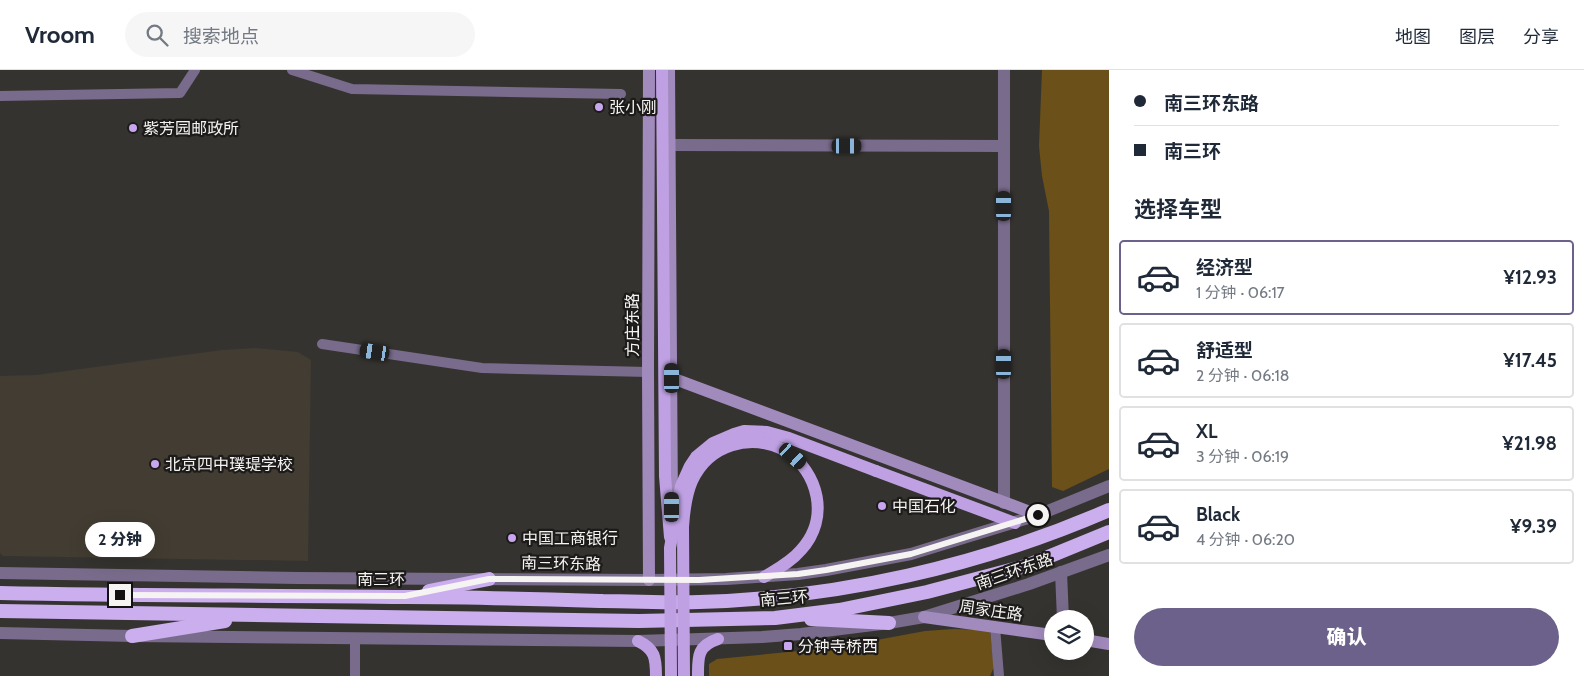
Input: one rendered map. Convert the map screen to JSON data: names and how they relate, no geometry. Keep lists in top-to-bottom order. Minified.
{"streets":{"highway":["南三环"],"main road":["方庄东路","周家庄路"],"street":["南三环东路"]},"crossings":[["方庄东路","南三环东路"],["南三环东路","周家庄路"]],"places":{"other":["张小刚","紫芳园邮政所","北京四中璞瑅学校","中国石化","中国工商银行"],"transit":["分钟寺桥西"]},"page":{"header":"Vroom","search":"搜索地点","nav":["地图","图层","分享"],"banner":["南三环东路","南三环"],"heading":"选择车型","list":[{"name":"经济型","note":"1 分钟 · 06:17","value":"¥12.93"},{"name":"舒适型","note":"2 分钟 · 06:18","value":"¥17.45"},{"name":"XL","note":"3 分钟 · 06:19","value":"¥21.98"},{"name":"Black","note":"4 分钟 · 06:20","value":"¥9.39"}],"bubble":"2 分钟","buttons":"确认"}}
